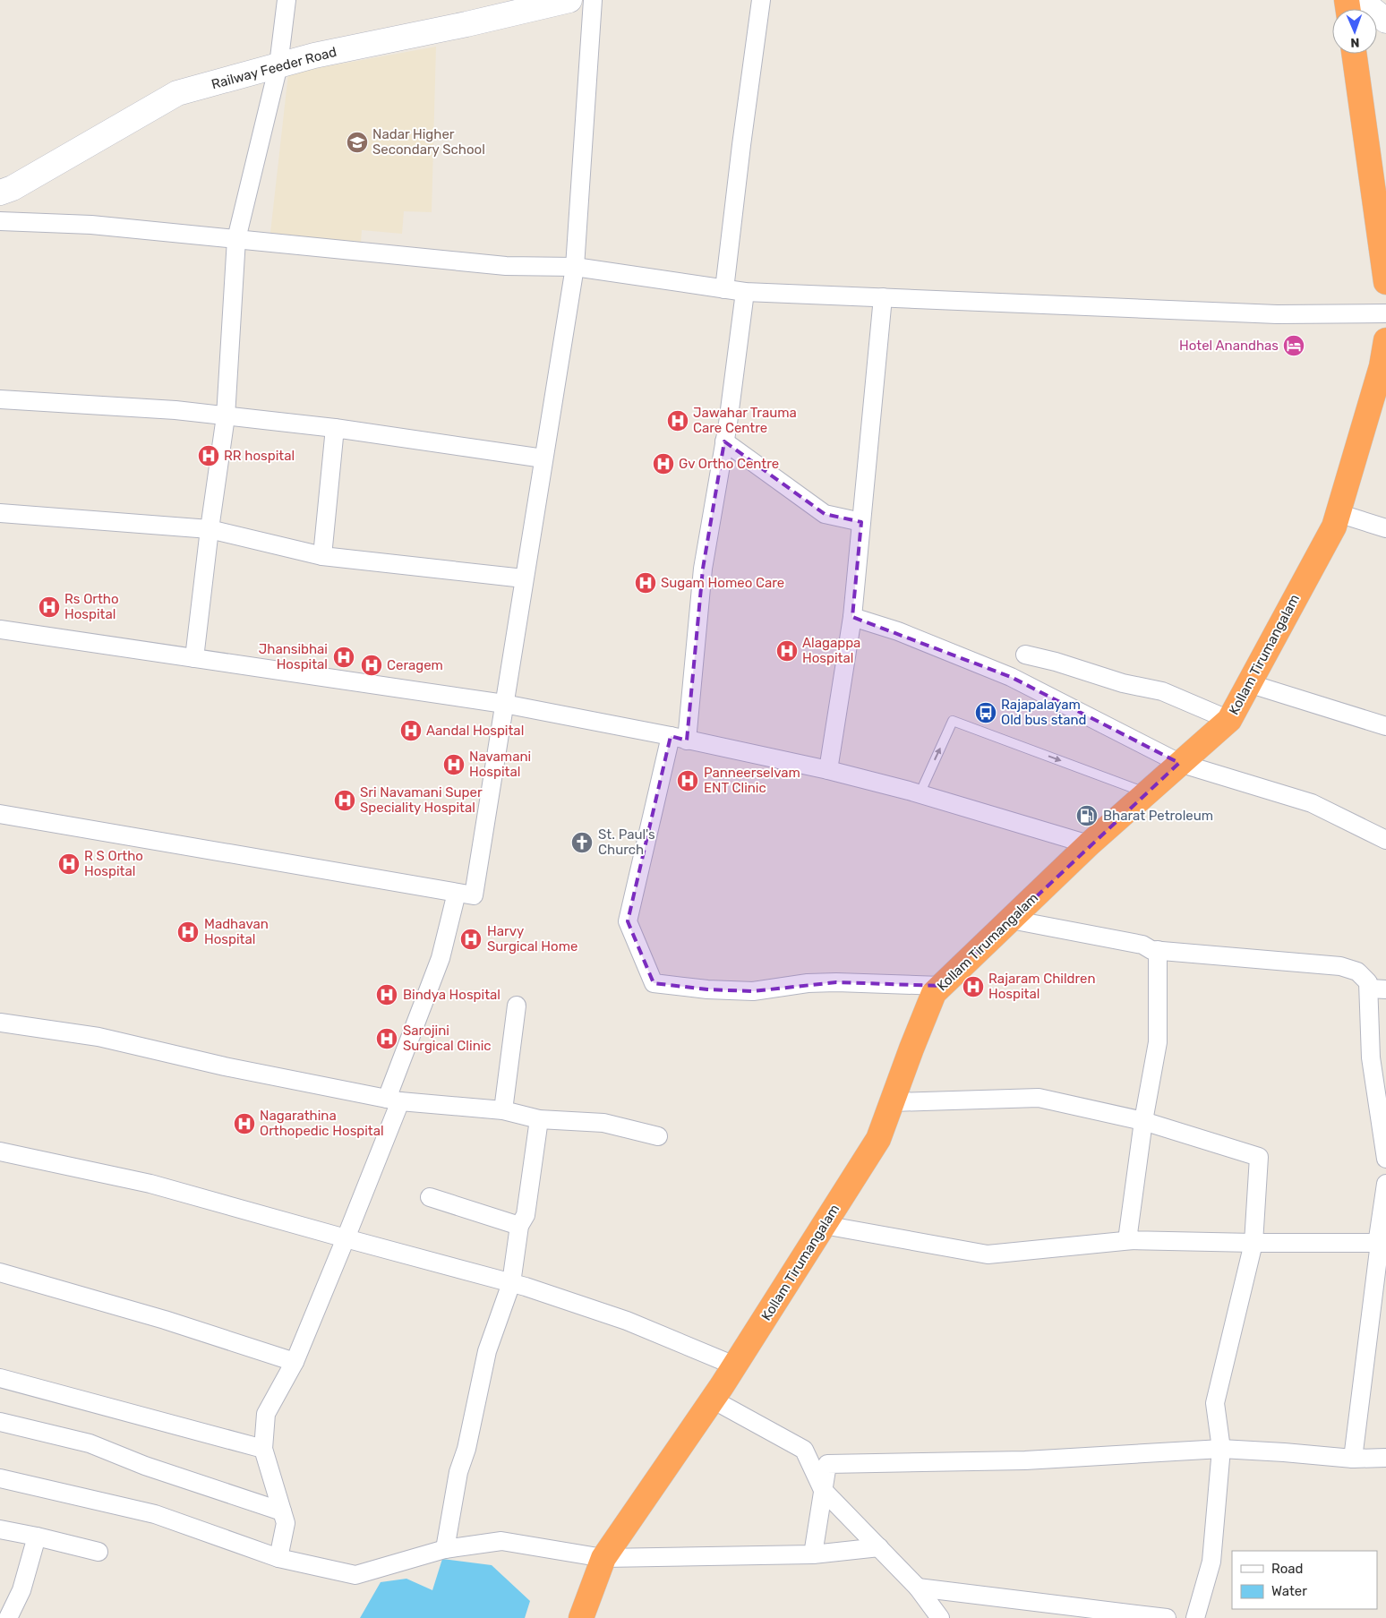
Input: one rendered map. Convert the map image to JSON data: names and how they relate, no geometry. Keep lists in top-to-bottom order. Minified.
{"streets":{"highway":["Kollam Tirumangalam"],"street":["Railway Feeder Road"]},"places":{"school or university":["Nadar Higher Secondary School"],"hotel":["Hotel Anandhas"],"hospital":["Jawahar Trauma Care Centre","RR hospital","Gv Ortho Centre","Sugam Homeo Care","Rs Ortho Hospital","Alagappa Hospital","Jhansibhai Hospital","Ceragem","Aandal Hospital","Navamani Hospital","Panneerselvam ENT Clinic","Sri Navamani Super Speciality Hospital","R S Ortho Hospital","Madhavan Hospital","Harvy Surgical Home","Rajaram Children Hospital","Bindya Hospital","Sarojini Surgical Clinic","Nagarathina Orthopedic Hospital"],"bus stop":["Rajapalayam Old bus stand"],"fuel station":["Bharat Petroleum"],"church":["St. Paul's Church"]},"legend":["Road","Water"],"north":"bottom"}
